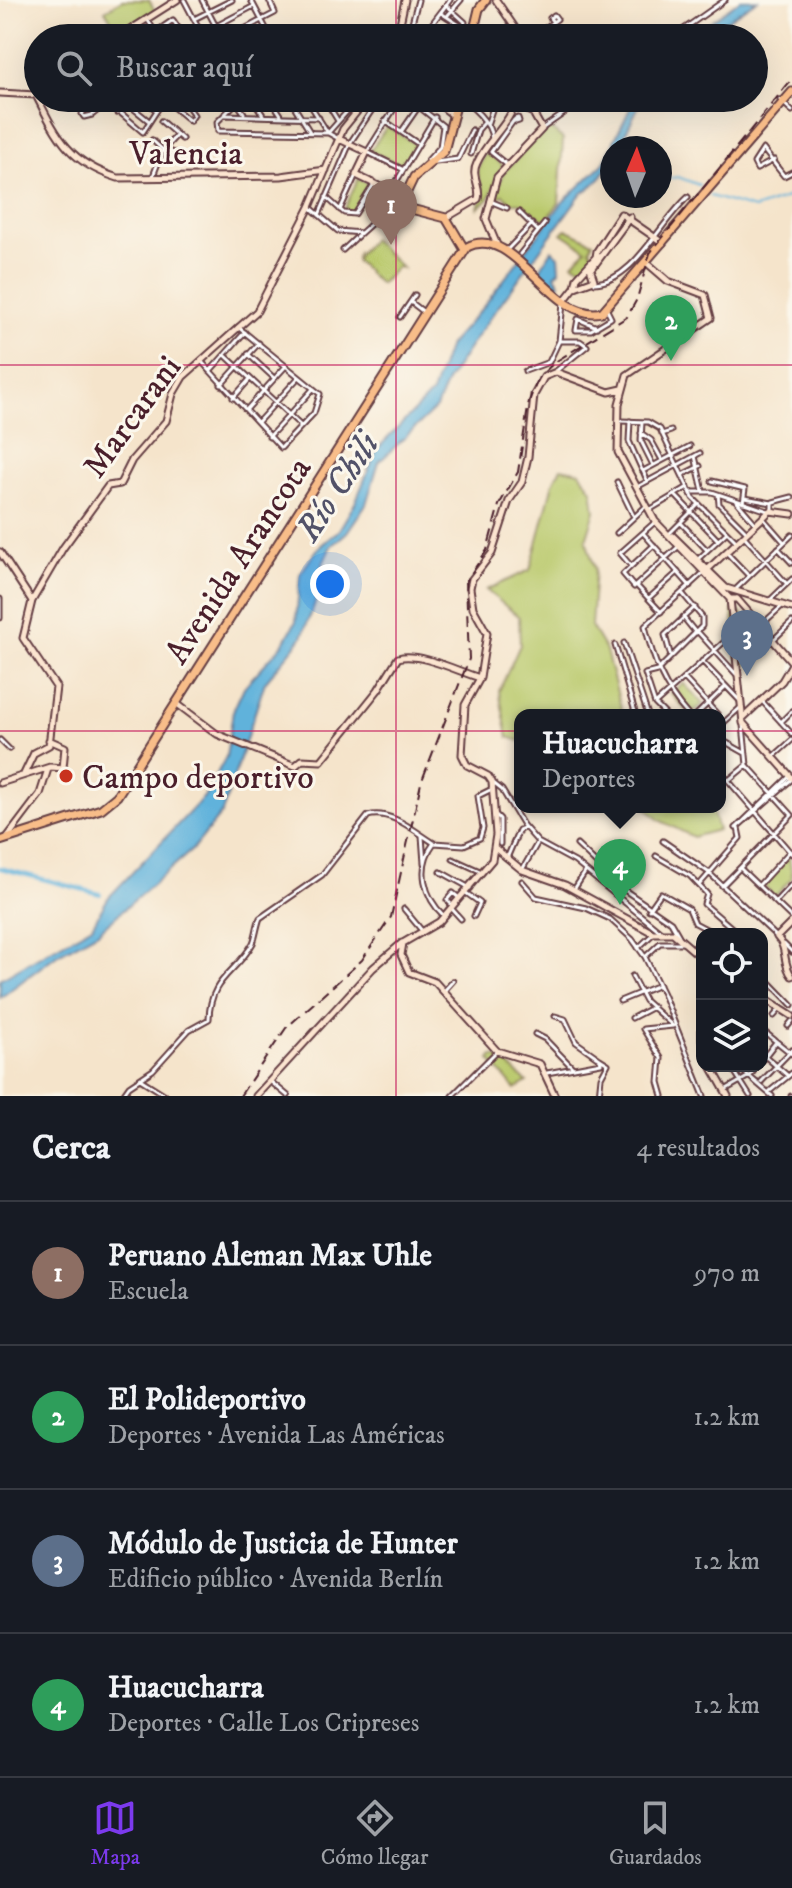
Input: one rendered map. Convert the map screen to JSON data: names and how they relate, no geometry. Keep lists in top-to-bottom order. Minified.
{"streets":{"main road":["Valencia","Marcarani","Avenida Arancota"]},"crossings":[["Valencia","Marcarani"]],"water":["Río Chili"],"places":["Campo deportivo"],"north":"top","page":{"search":"Buscar aquí","pins":["1","2","3","4"],"popup":["Huacucharra","Deportes"],"heading":["Cerca","4 resultados"],"list":[{"mark":"1","name":"Peruano Aleman Max Uhle","note":"Escuela","value":"970 m"},{"mark":"2","name":"El Polideportivo","note":"Deportes · Avenida Las Américas","value":"1.2 km"},{"mark":"3","name":"Módulo de Justicia de Hunter","note":"Edificio público · Avenida Berlín","value":"1.2 km"},{"mark":"4","name":"Huacucharra","note":"Deportes · Calle Los Cripreses","value":"1.2 km"}],"nav":["Mapa","Cómo llegar","Guardados"]}}
